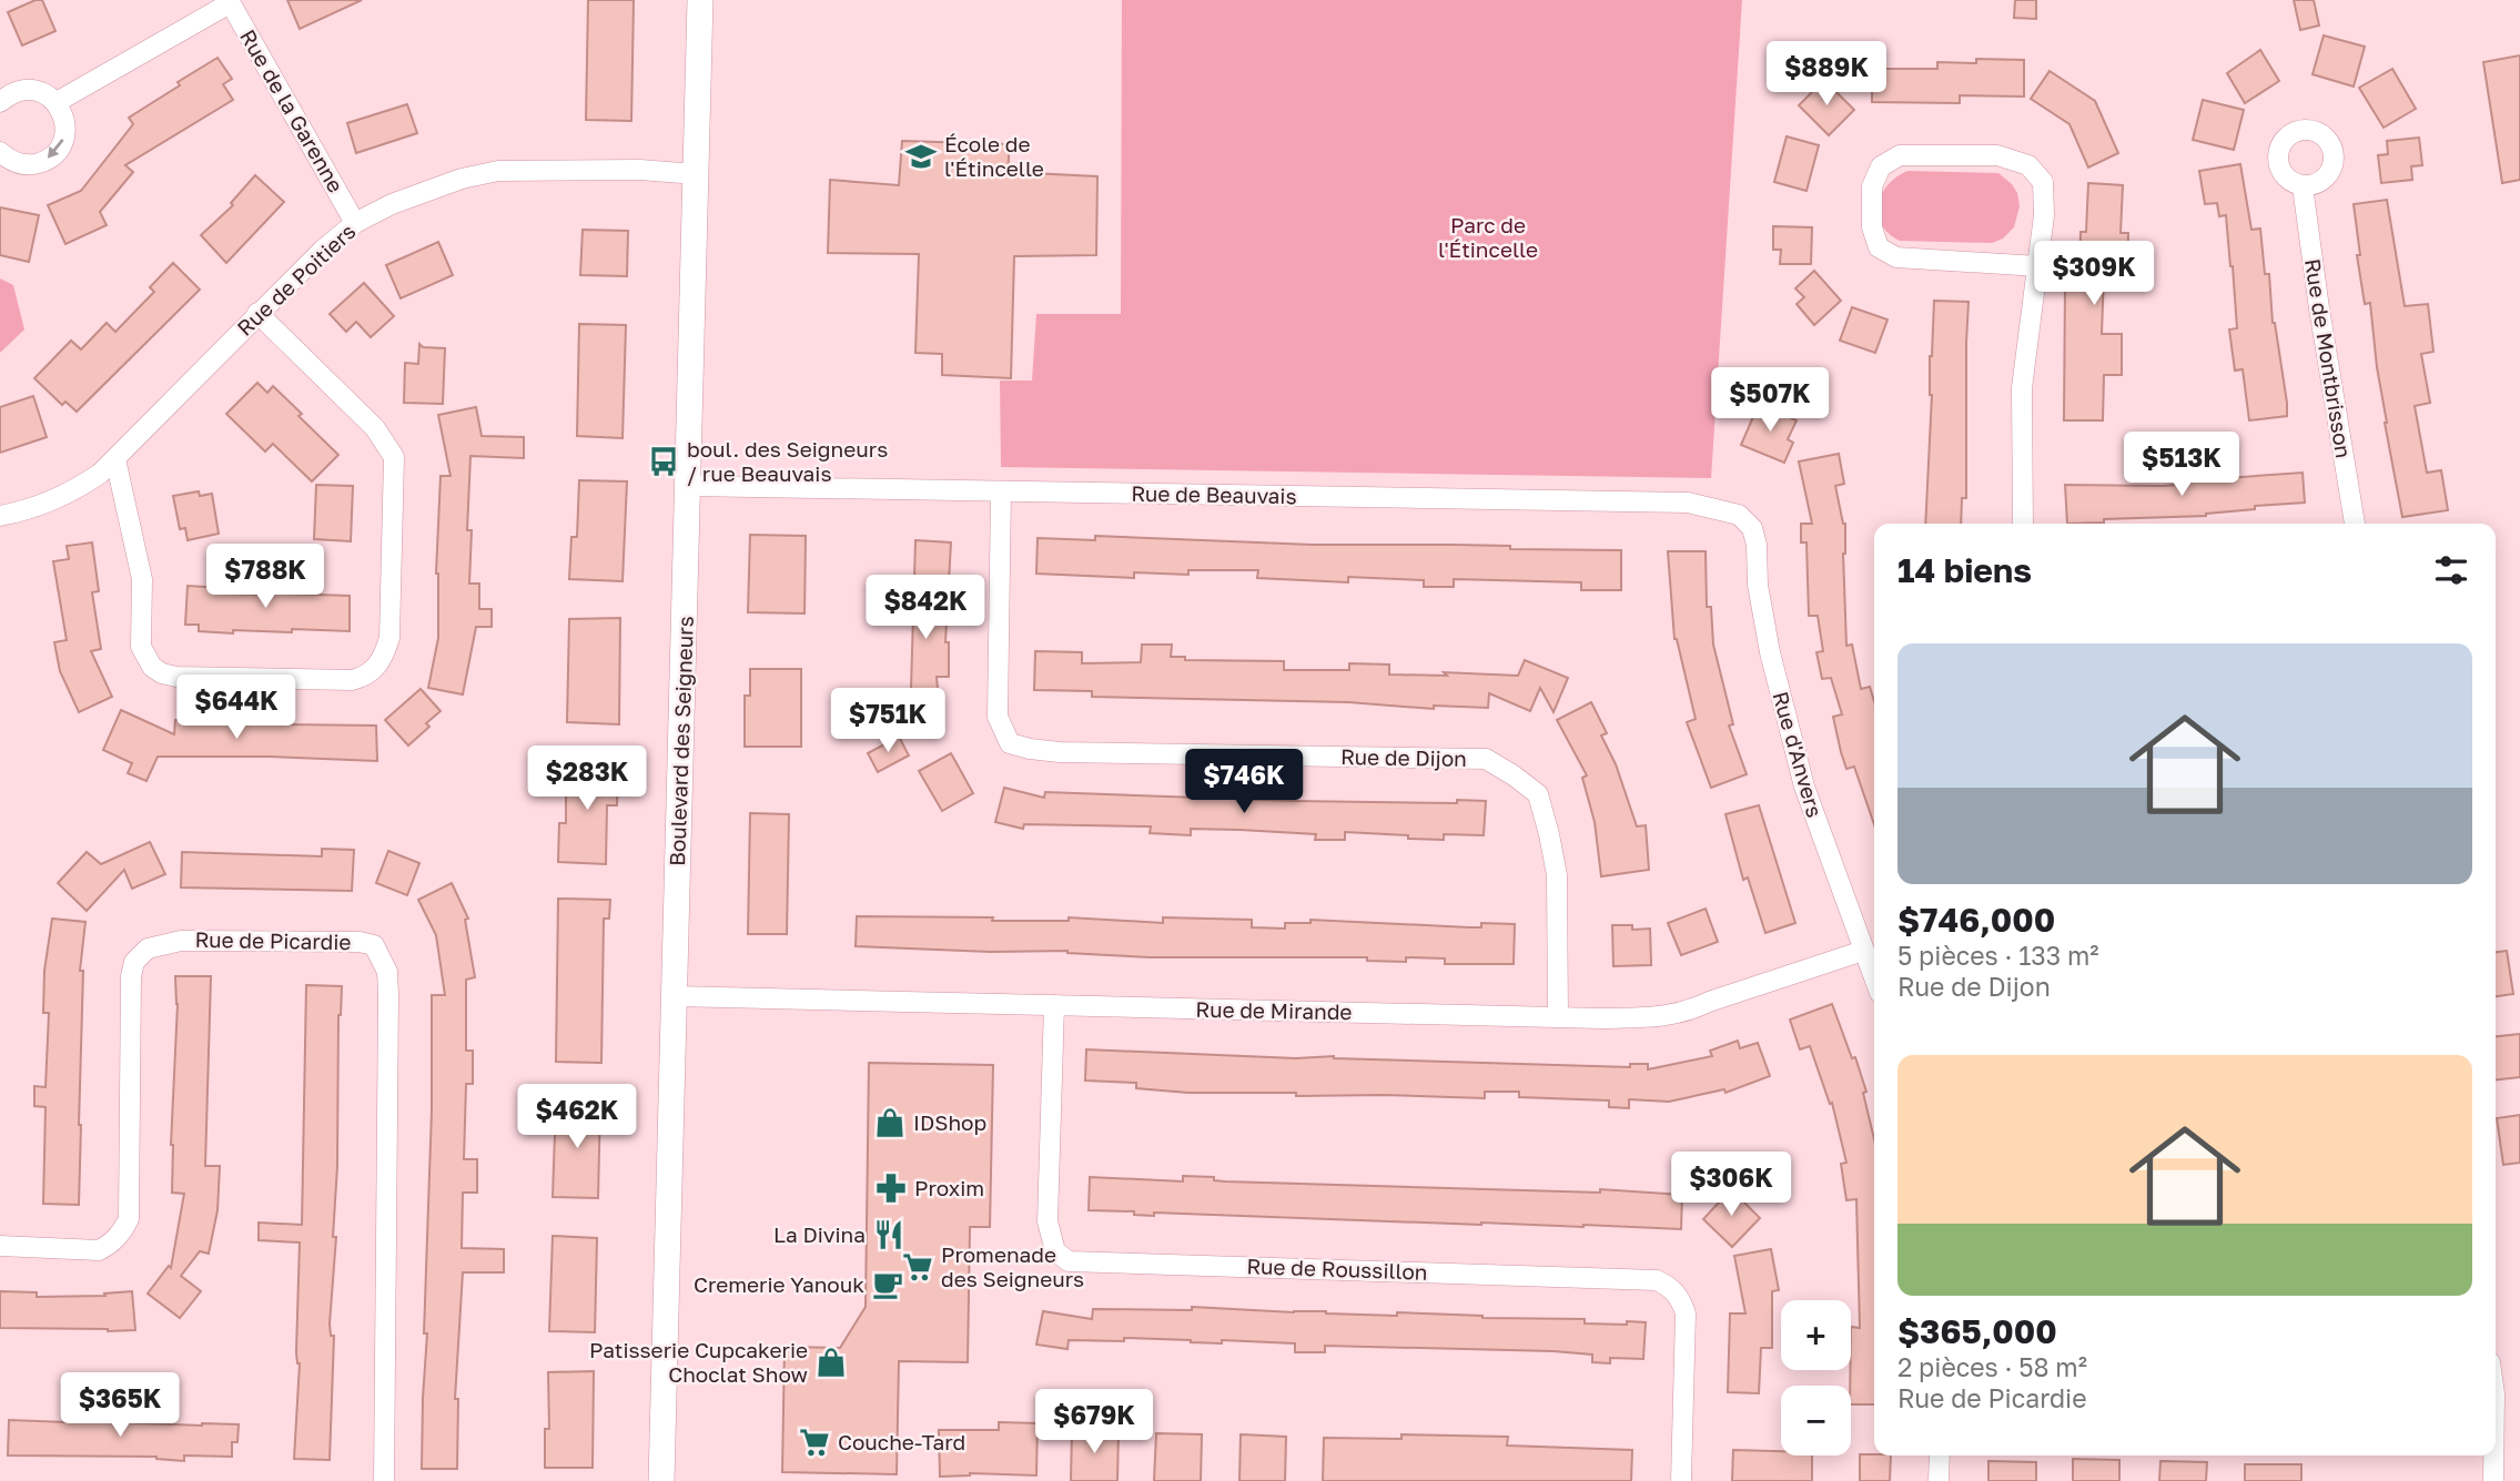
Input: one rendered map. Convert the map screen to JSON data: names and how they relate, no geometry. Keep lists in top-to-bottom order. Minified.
{"streets":{"street":["Rue de la Garenne","Rue de Poitiers","Rue de Montbrisson","Rue de Beauvais","Boulevard des Seigneurs","Rue d'Anvers","Rue de Dijon","Rue de Picardie","Rue de Mirande","Rue de Roussillon"]},"crossings":[["Rue de la Garenne","Rue de Poitiers"],["Rue de Poitiers","Boulevard des Seigneurs"],["Rue de Beauvais","Boulevard des Seigneurs"],["Rue de Beauvais","Rue d'Anvers"],["Rue de Beauvais","Rue de Dijon"],["Boulevard des Seigneurs","Rue de Mirande"],["Rue d'Anvers","Rue de Mirande"],["Rue de Dijon","Rue de Mirande"],["Rue de Mirande","Rue de Roussillon"]],"parks":["Parc de l'Étincelle"],"places":{"school or university":["École de l'Étincelle"],"bus stop":["boul. des Seigneurs / rue Beauvais"],"shop":["IDShop","Patisserie Cupcakerie Choclat Show"],"pharmacy":["Proxim"],"restaurant":["La Divina"],"supermarket":["Promenade des Seigneurs","Couche-Tard"],"cafe":["Cremerie Yanouk"]},"page":{"price":["$889K","$309K","$507K","$513K","$788K","$842K","$644K","$751K","$283K","$746K","$462K","$306K","$365K","$679K"],"heading":"14 biens","list":[{"name":"$746,000","note":"5 pièces · 133 m² · Rue de Dijon"},{"name":"$365,000","note":"2 pièces · 58 m² · Rue de Picardie"}],"map_buttons":["+","−"]}}
